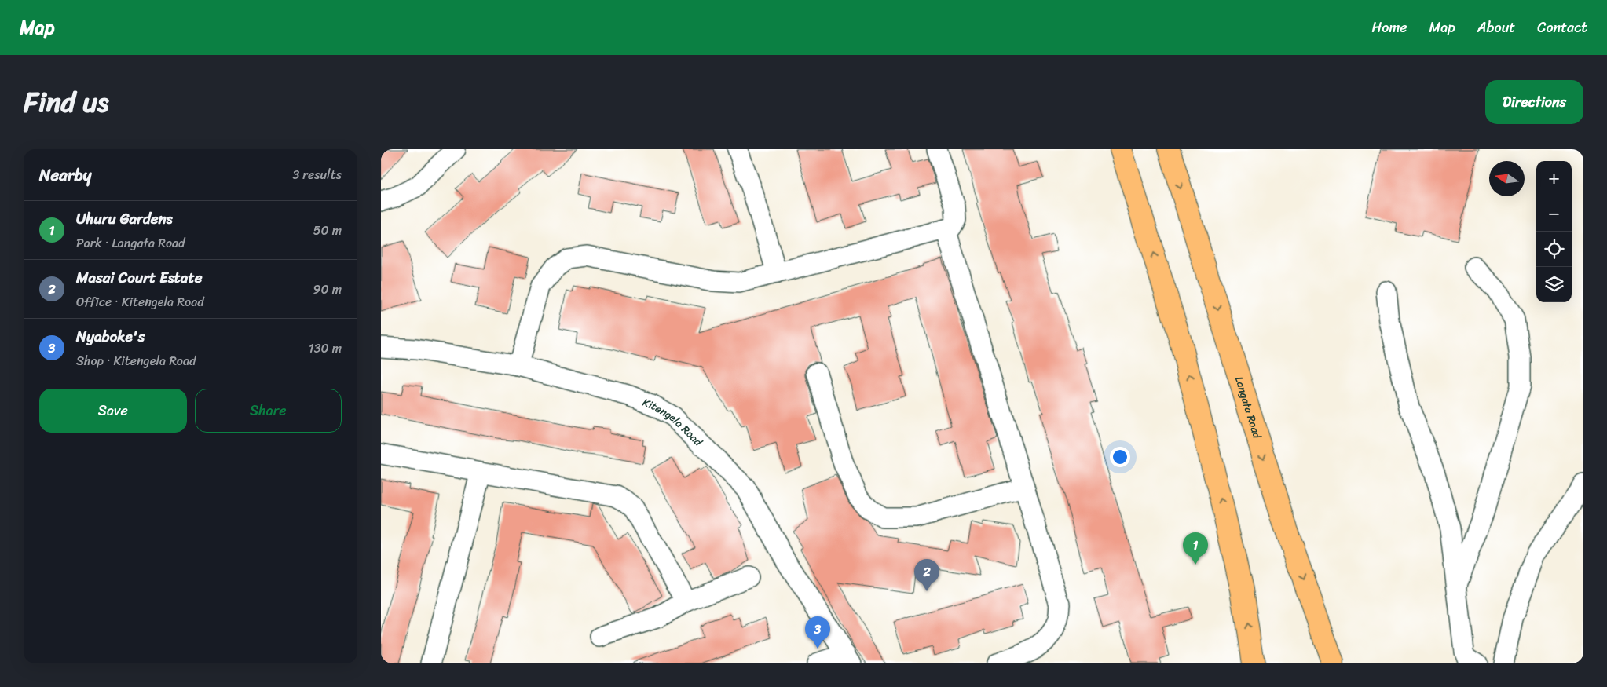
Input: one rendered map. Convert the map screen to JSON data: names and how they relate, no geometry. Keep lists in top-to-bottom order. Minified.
{"streets":{"main road":["Langata Road"],"street":["Kitengela Road"]},"north":"left","page":{"header":"Map","nav":["Home","Map","About","Contact"],"title":"Find us","buttons":["Directions",["Save","Share"]],"heading":["Nearby","3 results"],"map_buttons":["+","−"],"list":[{"mark":"1","name":"Uhuru Gardens","note":"Park · Langata Road","value":"50 m"},{"mark":"2","name":"Masai Court Estate","note":"Office · Kitengela Road","value":"90 m"},{"mark":"3","name":"Nyaboke's","note":"Shop · Kitengela Road","value":"130 m"}],"pins":["1","2","3"]}}
